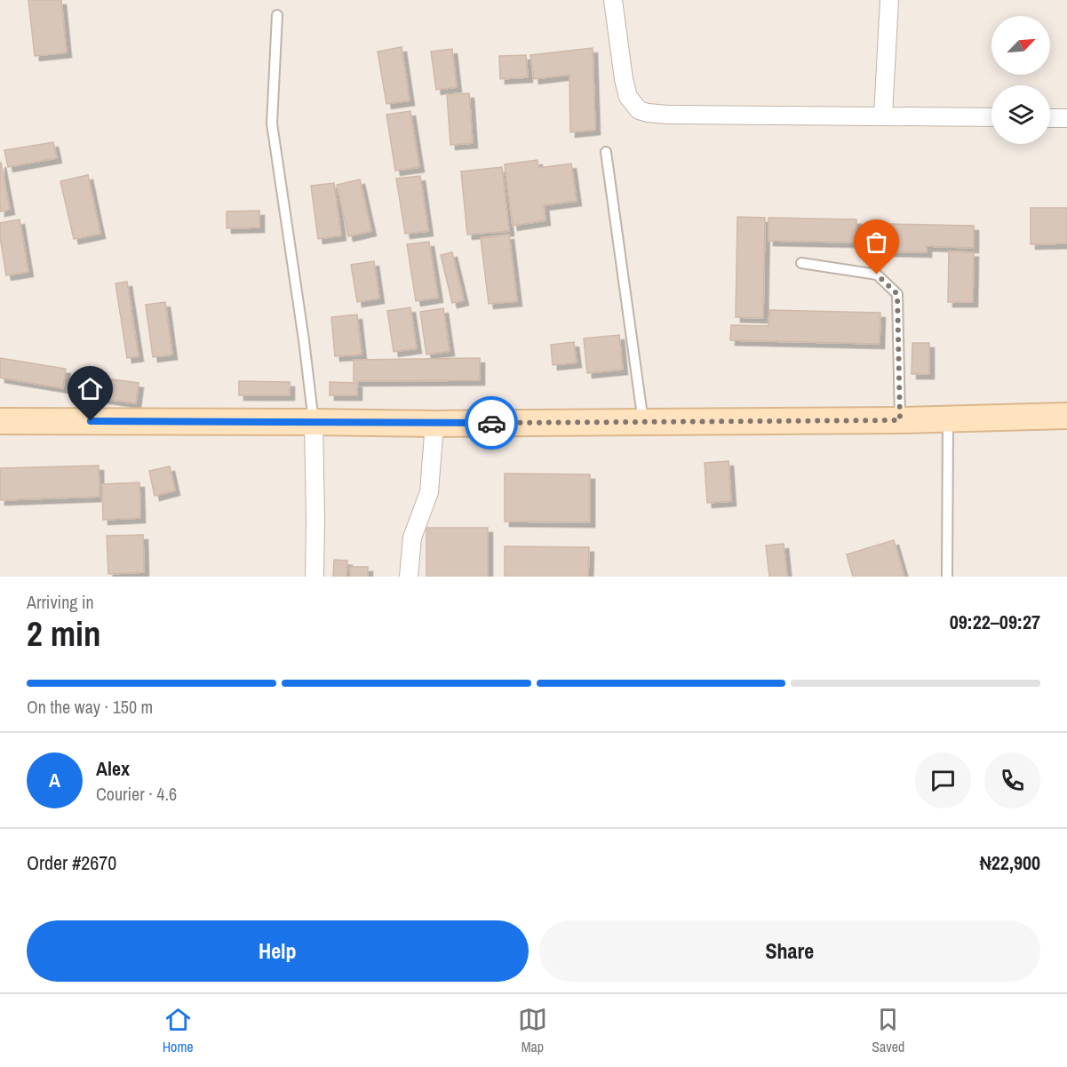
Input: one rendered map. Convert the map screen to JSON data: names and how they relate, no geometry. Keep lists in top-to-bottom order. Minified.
{"north":"top right","page":{"heading":["2 min","Arriving in","09:22–09:27"],"panel":["Alex","Courier · 4.6","Order #2670","₦22,900"],"bar":"On the way · 150 m","round":"A","buttons":["Help","Share"],"tabs":["Home","Map","Saved"]}}
